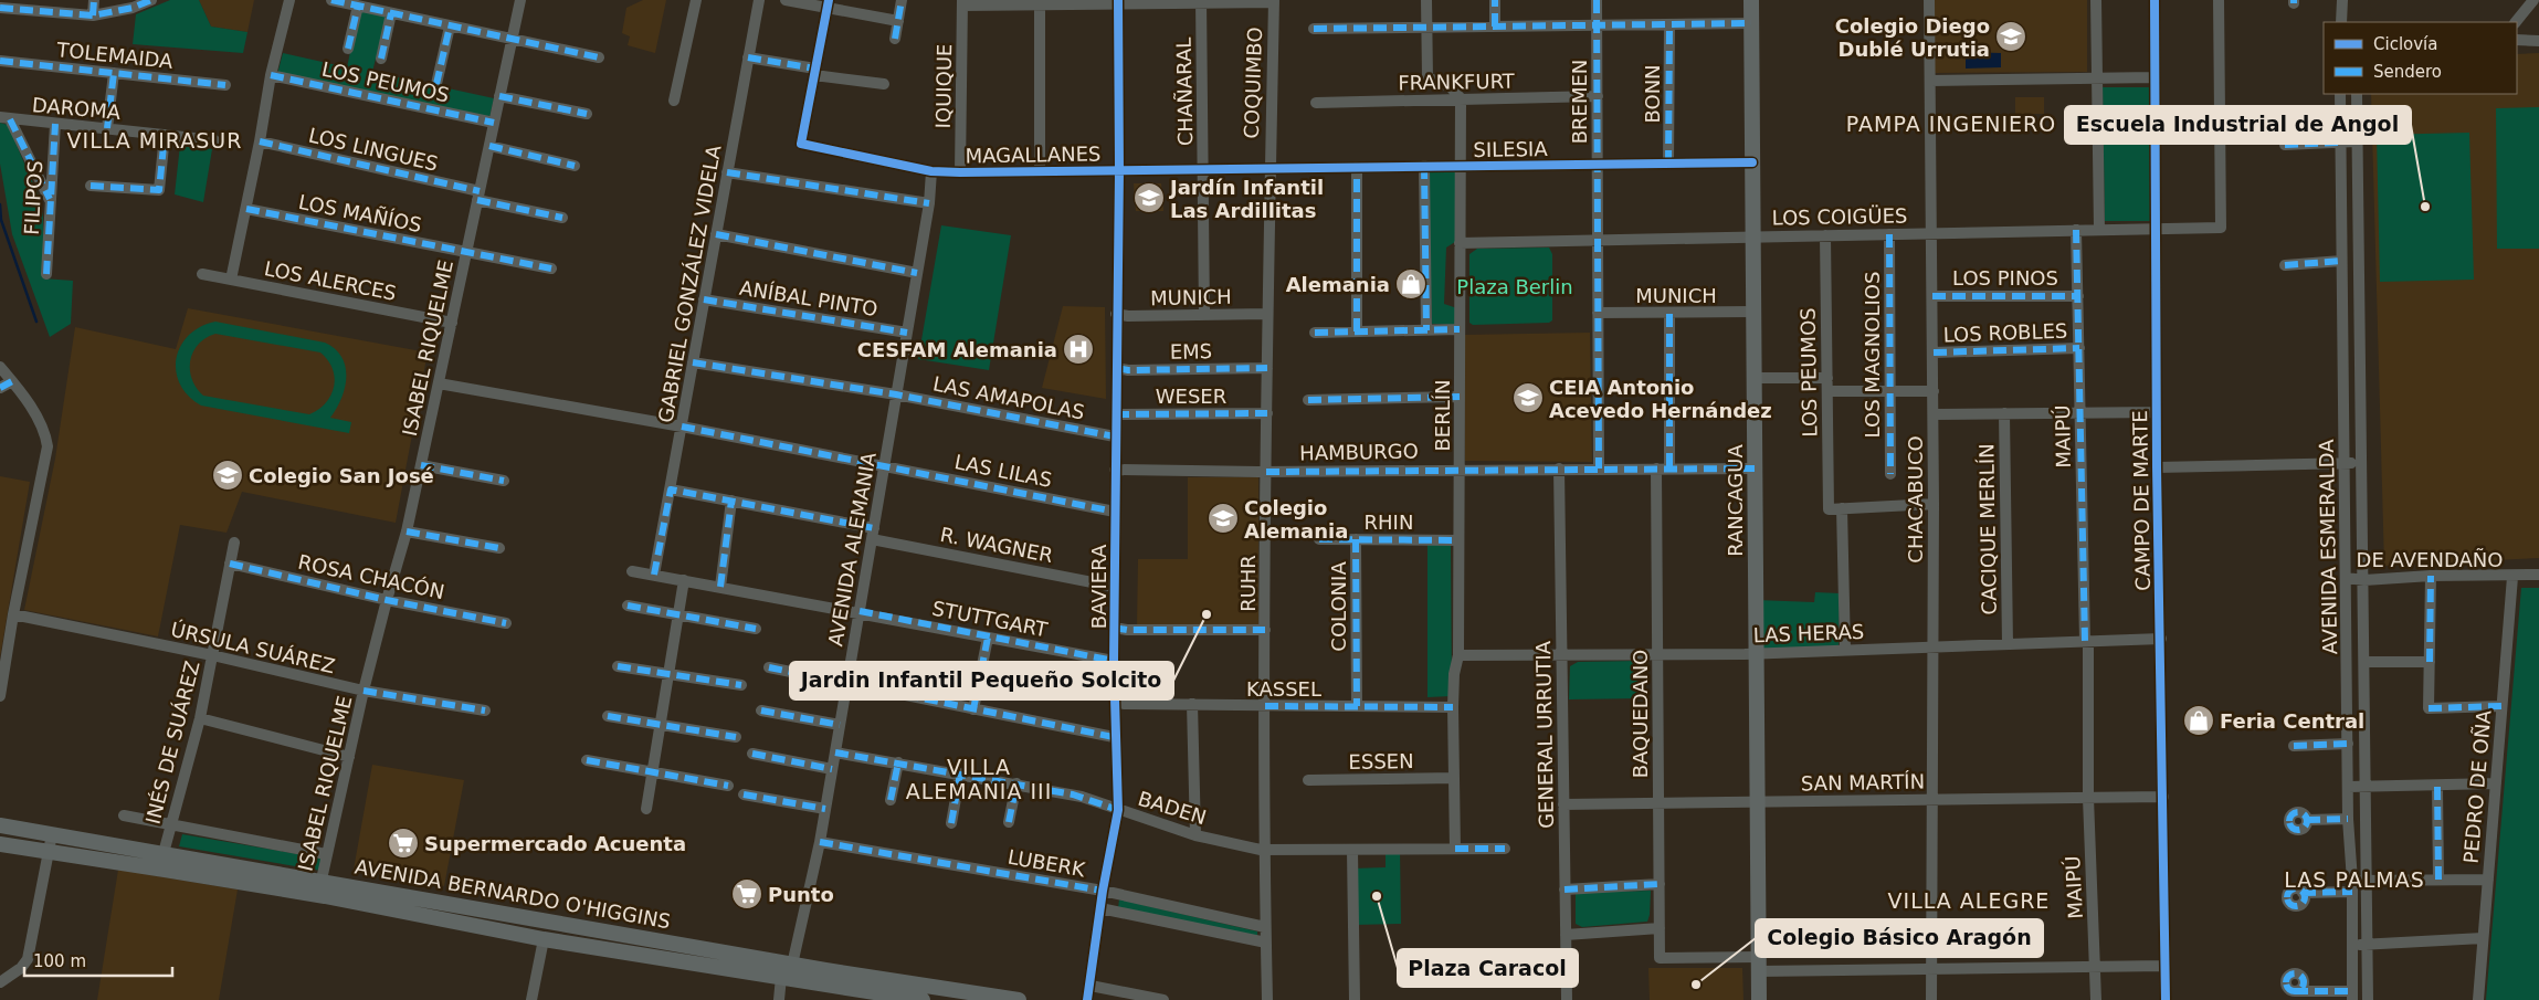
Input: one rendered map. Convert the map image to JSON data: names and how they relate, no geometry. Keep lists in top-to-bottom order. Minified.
{"streets":{"main road":["RANCAGUA","AVENIDA BERNARDO O'HIGGINS"],"street":["TOLEMAIDA","LOS PEUMOS","FRANKFURT","COQUIMBO","IQUIQUE","CHAÑARAL","BONN","BREMEN","DAROMA","LOS LINGUES","SILESIA","MAGALLANES","FILIPOS","LOS MAÑÍOS","LOS COIGÜES","LOS PINOS","LOS ALERCES","GABRIEL GONZÁLEZ VIDELA","MUNICH","ANÍBAL PINTO","LOS ROBLES","ISABEL RIQUELME","EMS","LOS MAGNOLIOS","WESER","LAS AMAPOLAS","BERLÍN","MAIPÚ","HAMBURGO","LAS LILAS","CHACABUCO","CAMPO DE MARTE","RHIN","CACIQUE MERLÍN","R. WAGNER","AVENIDA ESMERALDA","AVENIDA ALEMANIA","DE AVENDAÑO","ROSA CHACÓN","RUHR","BAVIERA","COLONIA","STUTTGART","LAS HERAS","ÚRSULA SUÁREZ","KASSEL","BAQUEDANO","GENERAL URRUTIA","INÉS DE SUÁREZ","ESSEN","SAN MARTÍN","PEDRO DE OÑA","BADEN","LUBERK"]},"crossings":[["LOS PEUMOS","LOS COIGÜES"],["LOS PEUMOS","ISABEL RIQUELME"],["FRANKFURT","BREMEN"],["FRANKFURT","BERLÍN"],["COQUIMBO","SILESIA"],["COQUIMBO","MAGALLANES"],["COQUIMBO","RUHR"],["IQUIQUE","MAGALLANES"],["CHAÑARAL","MAGALLANES"],["CHAÑARAL","MUNICH"],["BONN","SILESIA"],["BREMEN","SILESIA"],["BREMEN","LOS COIGÜES"],["BREMEN","MUNICH"],["BREMEN","HAMBURGO"],["DAROMA","FILIPOS"],["LOS LINGUES","ISABEL RIQUELME"],["SILESIA","MAGALLANES"],["SILESIA","BERLÍN"],["SILESIA","RANCAGUA"],["SILESIA","RUHR"],["MAGALLANES","AVENIDA ALEMANIA"],["MAGALLANES","RUHR"],["MAGALLANES","BAVIERA"],["LOS MAÑÍOS","ISABEL RIQUELME"],["LOS COIGÜES","LOS MAGNOLIOS"],["LOS COIGÜES","BERLÍN"],["LOS COIGÜES","MAIPÚ"],["LOS COIGÜES","CHACABUCO"],["LOS COIGÜES","RANCAGUA"],["LOS COIGÜES","CAMPO DE MARTE"],["LOS PINOS","MAIPÚ"],["LOS PINOS","CHACABUCO"],["LOS ALERCES","ISABEL RIQUELME"],["GABRIEL GONZÁLEZ VIDELA","ANÍBAL PINTO"],["GABRIEL GONZÁLEZ VIDELA","LAS AMAPOLAS"],["GABRIEL GONZÁLEZ VIDELA","LAS LILAS"],["GABRIEL GONZÁLEZ VIDELA","R. WAGNER"],["GABRIEL GONZÁLEZ VIDELA","STUTTGART"],["MUNICH","RANCAGUA"],["MUNICH","RUHR"],["MUNICH","BAVIERA"],["ANÍBAL PINTO","AVENIDA ALEMANIA"],["LOS ROBLES","MAIPÚ"],["LOS ROBLES","CHACABUCO"],["ISABEL RIQUELME","LAS LILAS"],["ISABEL RIQUELME","ROSA CHACÓN"],["ISABEL RIQUELME","ÚRSULA SUÁREZ"],["ISABEL RIQUELME","AVENIDA BERNARDO O'HIGGINS"],["EMS","RUHR"],["EMS","BAVIERA"],["WESER","RUHR"],["WESER","BAVIERA"],["LAS AMAPOLAS","AVENIDA ALEMANIA"],["LAS AMAPOLAS","BAVIERA"],["BERLÍN","HAMBURGO"],["BERLÍN","RHIN"],["BERLÍN","LAS HERAS"],["BERLÍN","KASSEL"],["BERLÍN","ESSEN"],["BERLÍN","BADEN"],["MAIPÚ","LAS HERAS"],["MAIPÚ","SAN MARTÍN"],["HAMBURGO","RANCAGUA"],["HAMBURGO","RUHR"],["HAMBURGO","BAVIERA"],["HAMBURGO","BAQUEDANO"],["HAMBURGO","GENERAL URRUTIA"],["LAS LILAS","AVENIDA ALEMANIA"],["LAS LILAS","BAVIERA"],["CHACABUCO","LAS HERAS"],["CHACABUCO","SAN MARTÍN"],["RANCAGUA","LAS HERAS"],["RANCAGUA","BAQUEDANO"],["RANCAGUA","SAN MARTÍN"],["CAMPO DE MARTE","LAS HERAS"],["CAMPO DE MARTE","SAN MARTÍN"],["RHIN","COLONIA"],["CACIQUE MERLÍN","LAS HERAS"],["R. WAGNER","AVENIDA ALEMANIA"],["R. WAGNER","BAVIERA"],["AVENIDA ESMERALDA","DE AVENDAÑO"],["AVENIDA ALEMANIA","STUTTGART"],["AVENIDA ALEMANIA","BADEN"],["AVENIDA ALEMANIA","LUBERK"],["AVENIDA ALEMANIA","AVENIDA BERNARDO O'HIGGINS"],["DE AVENDAÑO","PEDRO DE OÑA"],["ROSA CHACÓN","INÉS DE SUÁREZ"],["RUHR","KASSEL"],["RUHR","BADEN"],["RUHR","LUBERK"],["BAVIERA","STUTTGART"],["BAVIERA","KASSEL"],["BAVIERA","BADEN"],["BAVIERA","LUBERK"],["COLONIA","KASSEL"],["LAS HERAS","BAQUEDANO"],["LAS HERAS","GENERAL URRUTIA"],["ÚRSULA SUÁREZ","INÉS DE SUÁREZ"],["BAQUEDANO","SAN MARTÍN"],["GENERAL URRUTIA","SAN MARTÍN"],["INÉS DE SUÁREZ","AVENIDA BERNARDO O'HIGGINS"]],"districts":["PAMPA INGENIERO","VILLA MIRASUR","VILLA ALEMANIA III","LAS PALMAS","VILLA ALEGRE"],"parks":["Plaza Berlin"],"places":{"school or university":["Colegio Diego Dublé Urrutia","Jardín Infantil Las Ardillitas","CEIA Antonio Acevedo Hernández","Colegio San José","Colegio Alemania"],"other":["Escuela Industrial de Angol","Jardin Infantil Pequeño Solcito","Plaza Caracol","Colegio Básico Aragón"],"shop":["Alemania","Feria Central"],"hospital":["CESFAM Alemania"],"supermarket":["Supermercado Acuenta","Punto"]},"legend":["Ciclovía","Sendero"],"scale_bar":"100 m"}
